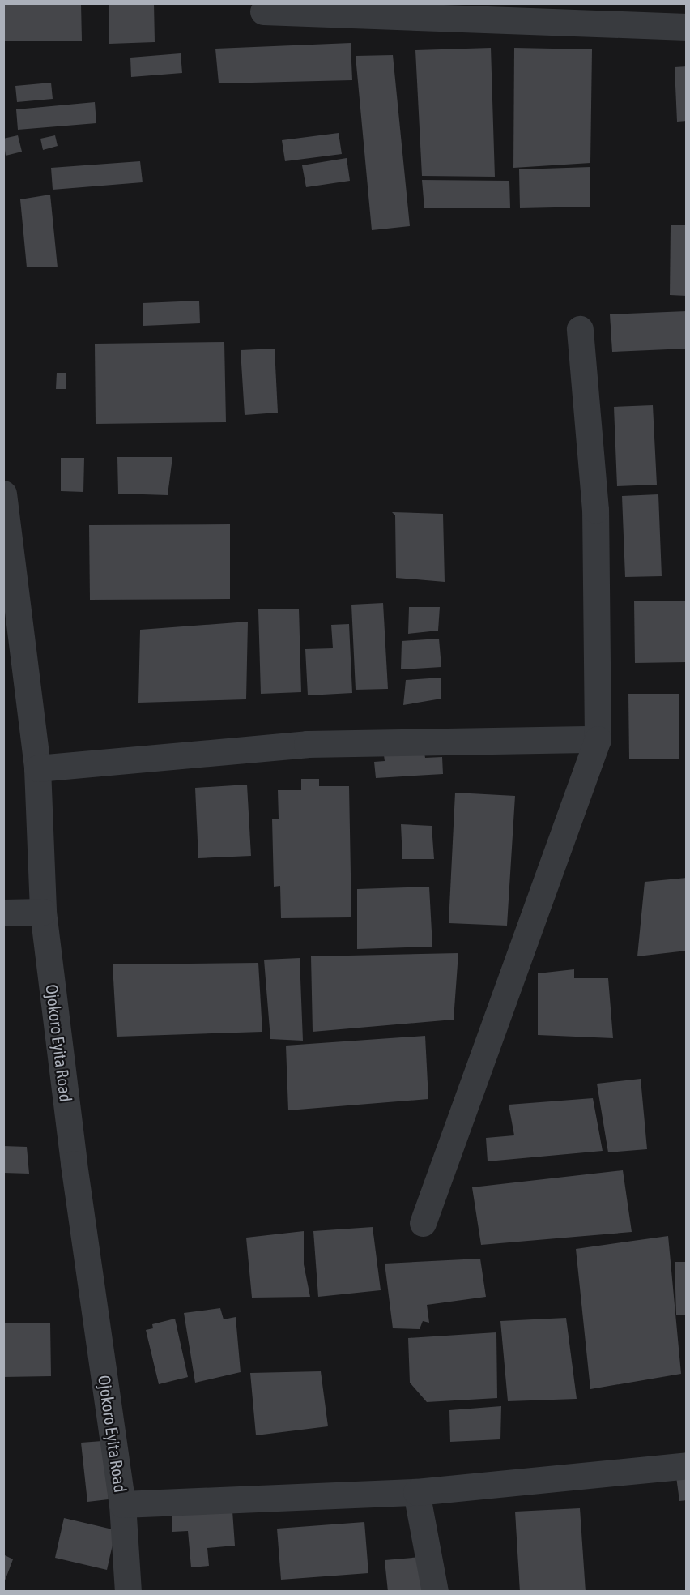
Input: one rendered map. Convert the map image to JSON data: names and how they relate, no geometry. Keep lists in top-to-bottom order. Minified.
{"streets":{"street":["Ojokoro Eyita Road"]}}
